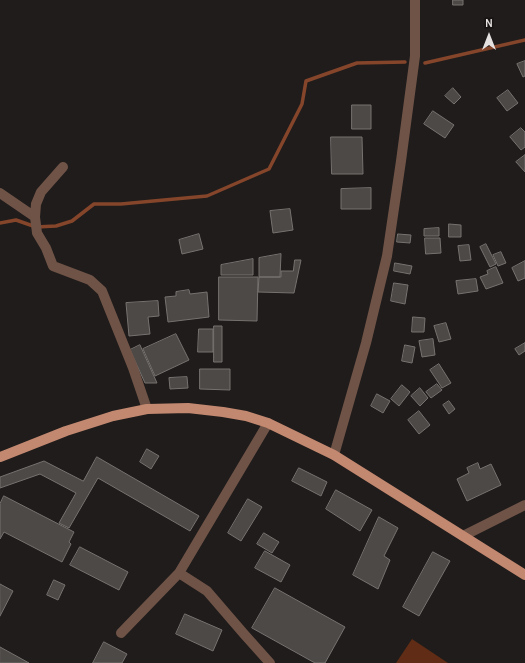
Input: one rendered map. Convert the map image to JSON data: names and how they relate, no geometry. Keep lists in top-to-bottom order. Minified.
{"north":"top"}
